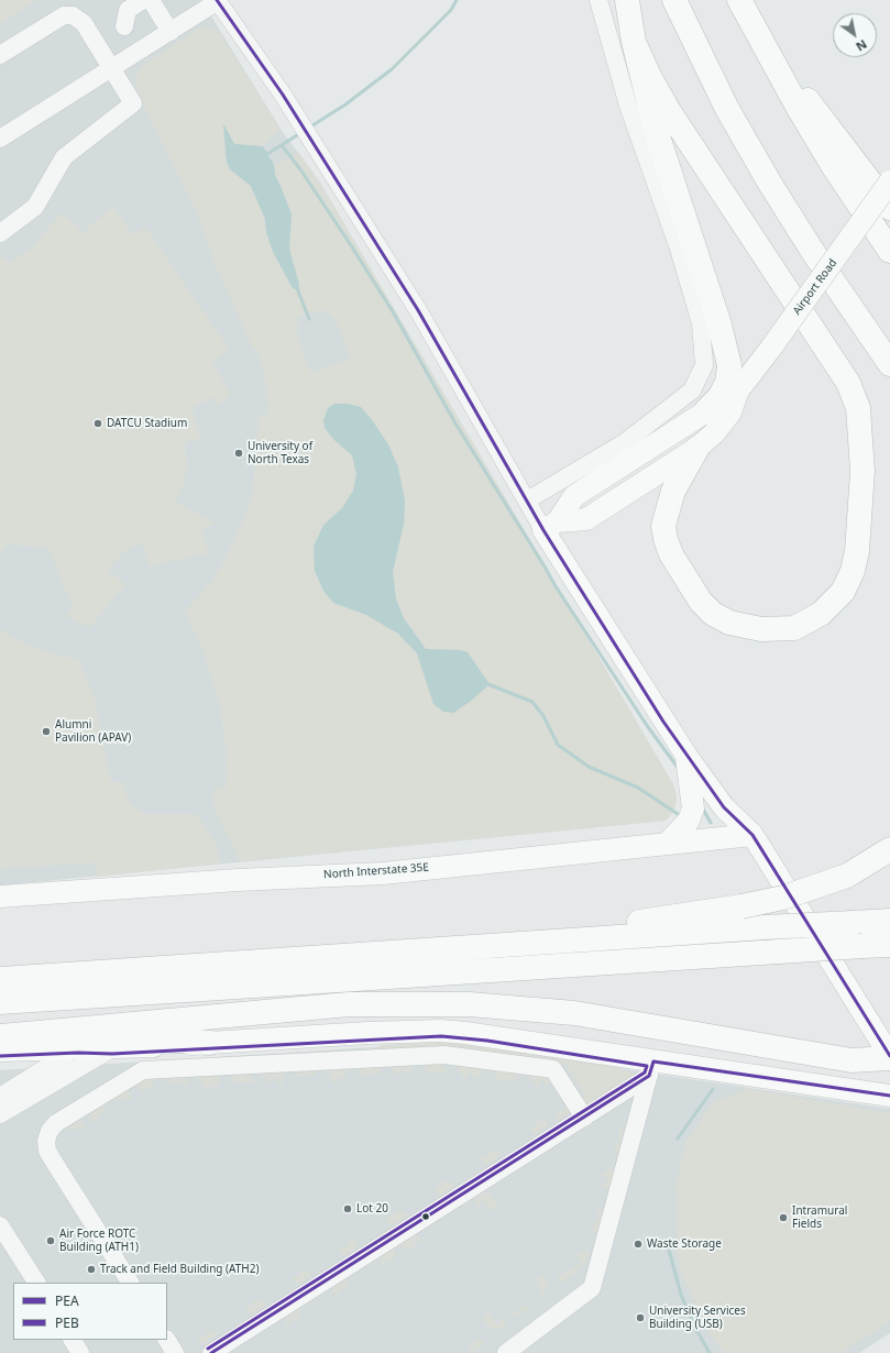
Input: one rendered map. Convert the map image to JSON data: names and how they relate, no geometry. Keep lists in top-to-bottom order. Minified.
{"streets":{"main road":["Airport Road","North Interstate 35E"]},"places":["DATCU Stadium","University of North Texas","Alumni Pavilion (APAV)","Lot 20","Intramural Fields","Air Force ROTC Building (ATH1)","Waste Storage","Track and Field Building (ATH2)","University Services Building (USB)"],"lines":["transit line PEA","transit line PEB"],"legend":["PEA","PEB"],"north":"bottom right"}
